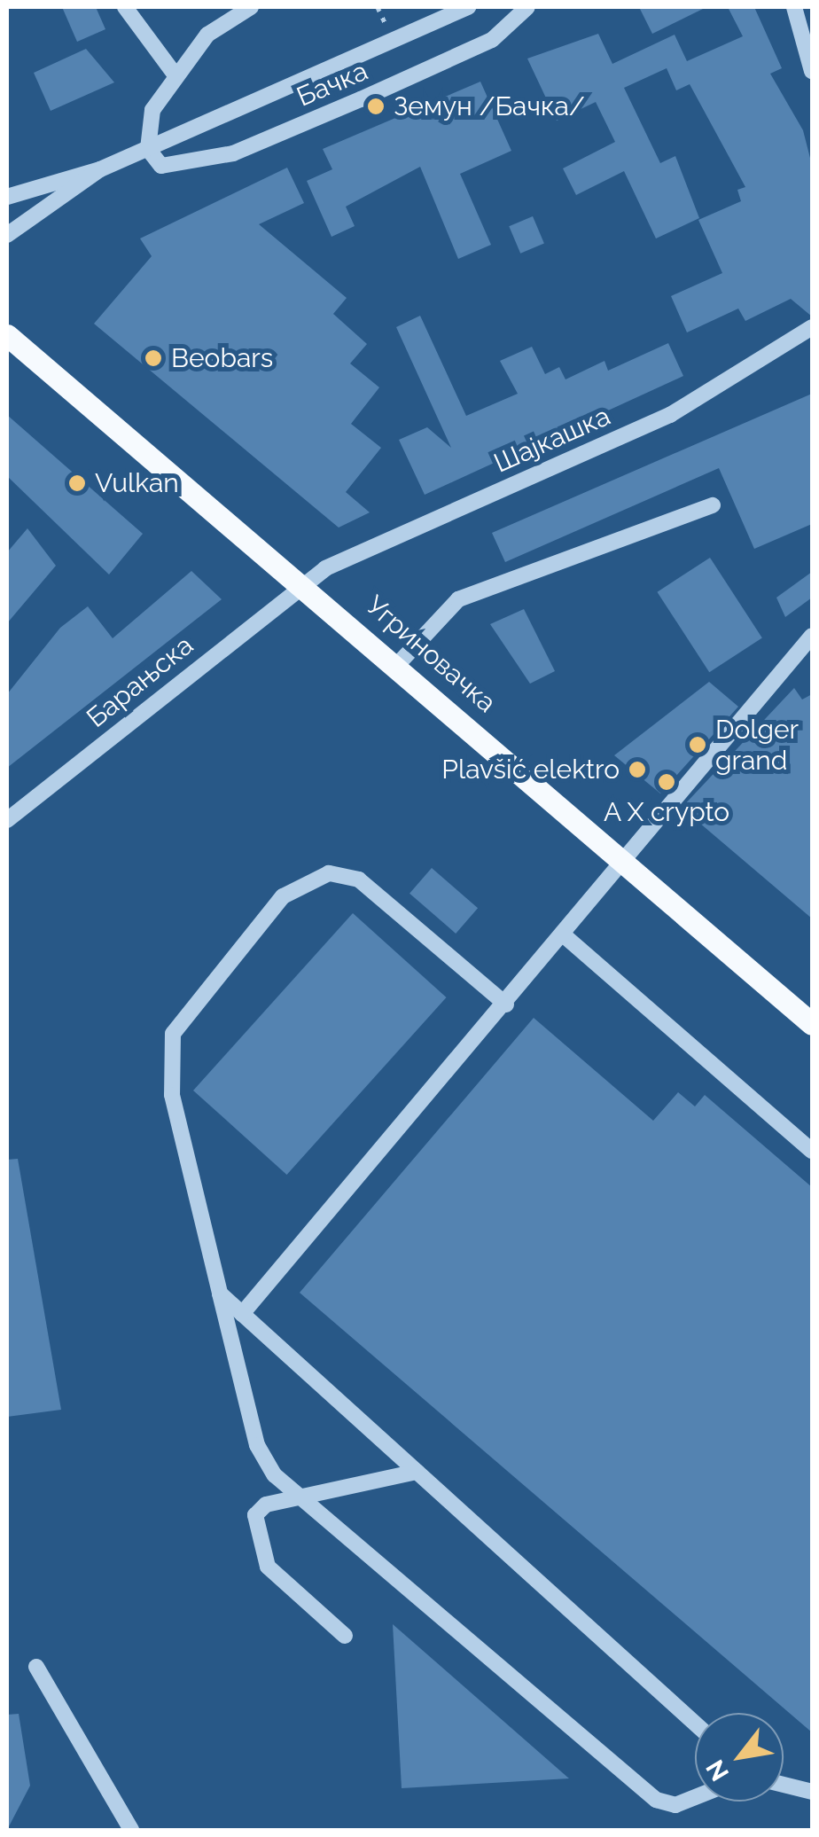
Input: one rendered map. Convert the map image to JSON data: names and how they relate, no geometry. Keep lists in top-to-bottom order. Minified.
{"streets":{"main road":["Угриновачка"],"street":["Бачка","Шајкашка","Барањска"]},"crossings":[["Шајкашка","Угриновачка"],["Шајкашка","Барањска"],["Угриновачка","Барањска"]],"places":["Земун /Бачка/","Beobars","Vulkan","Dolger grand","Plavšić elektro","A X crypto"],"north":"bottom left"}
